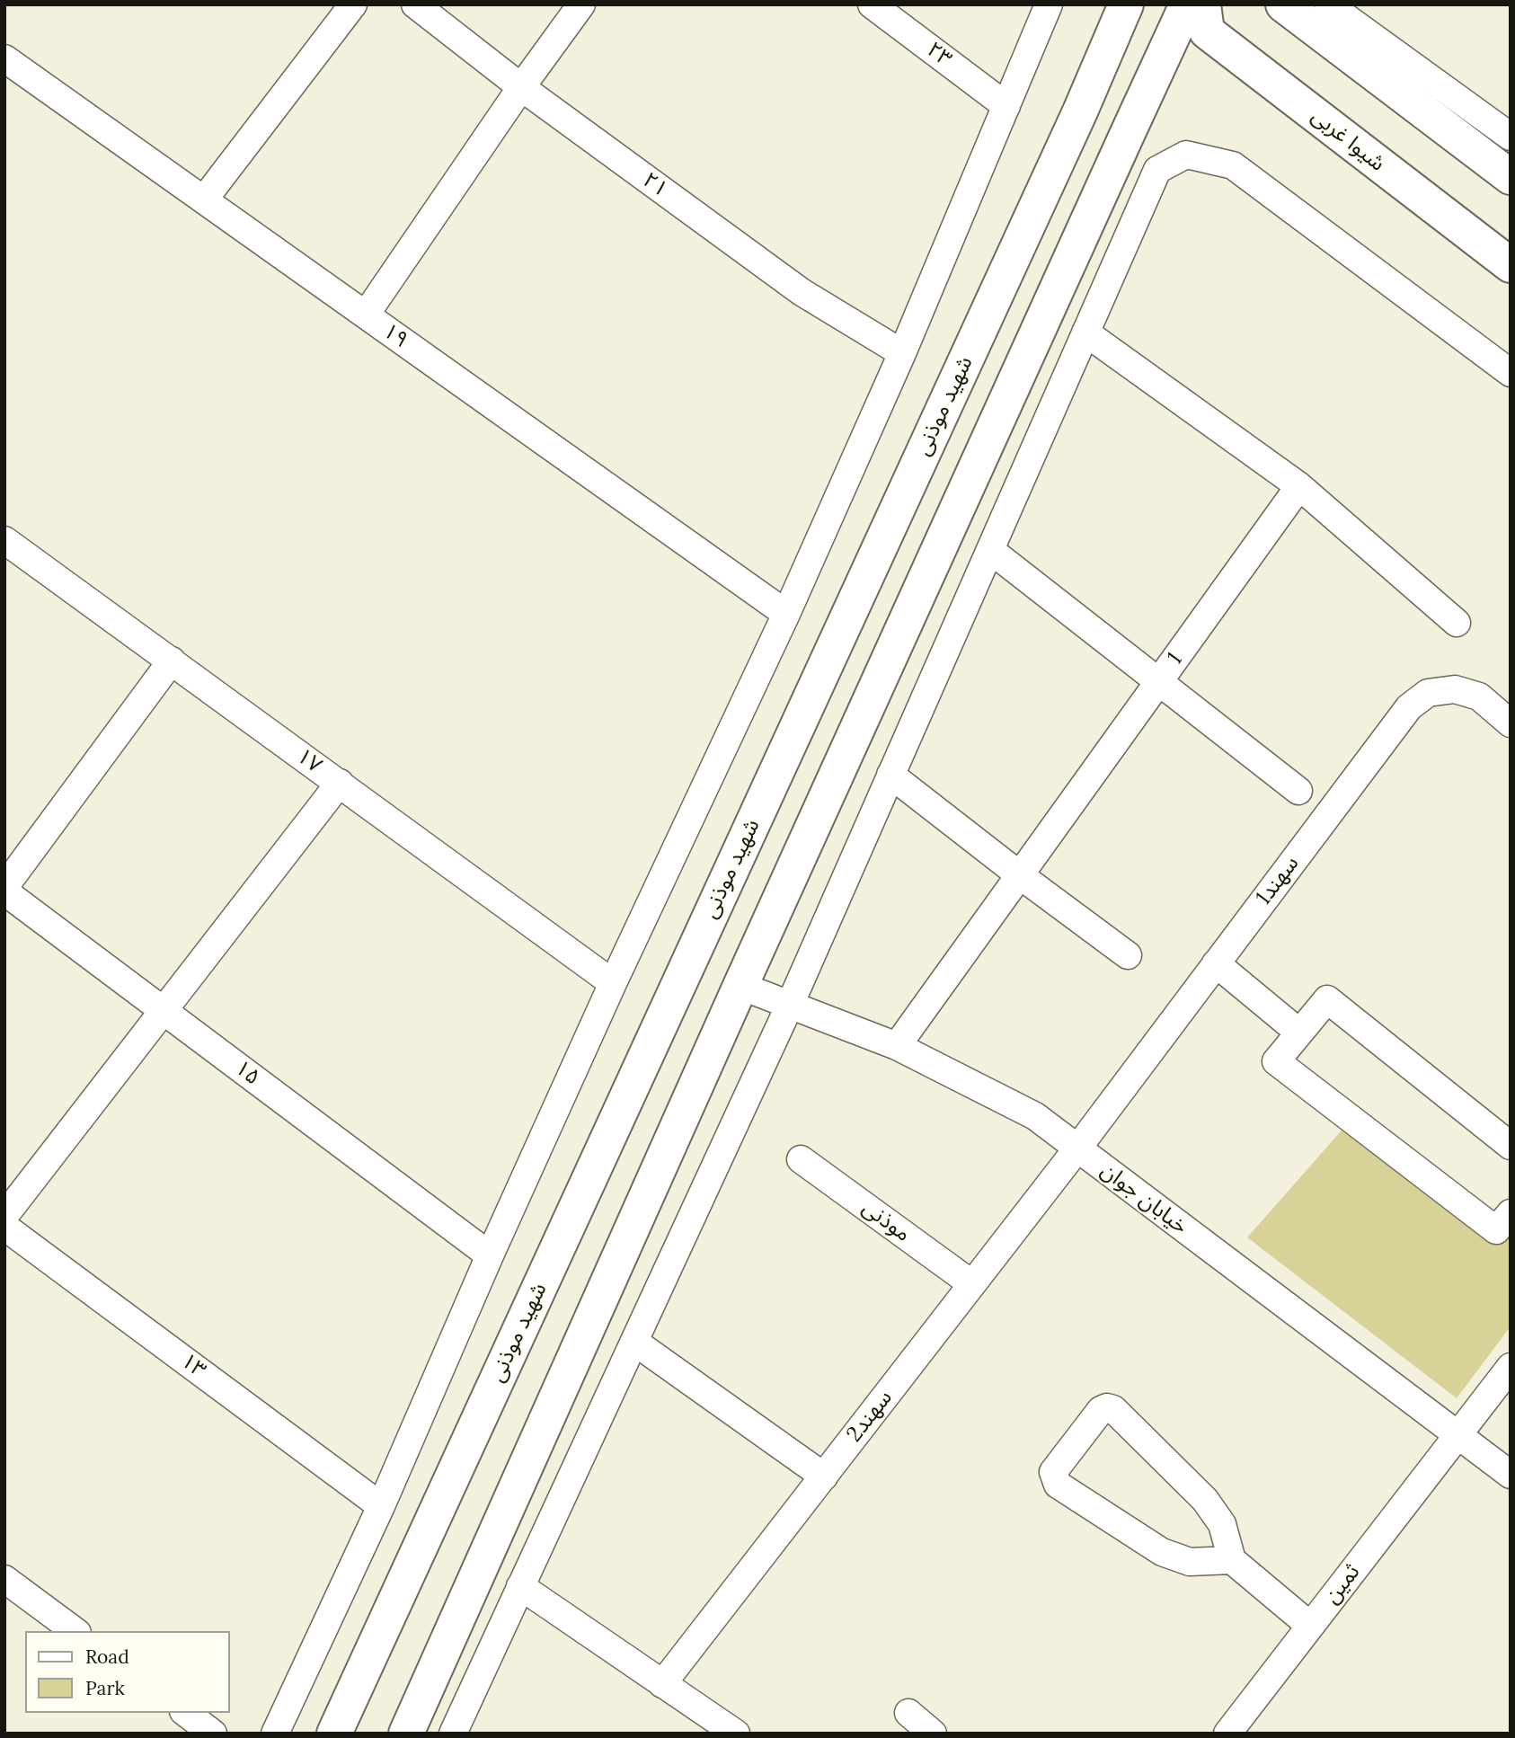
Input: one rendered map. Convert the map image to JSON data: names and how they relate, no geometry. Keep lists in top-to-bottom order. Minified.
{"streets":{"main road":["شیوا غربی","شهید موذنی"],"street":["۲۳","۲۱","۱۹","1","۱۷","1سهند","۱۵","خیابان جوان","موذنی","۱۳","2سهند","ثمین"]},"crossings":[["1","خیابان جوان"],["1سهند","خیابان جوان"],["1سهند","2سهند"],["خیابان جوان","2سهند"],["خیابان جوان","ثمین"],["موذنی","2سهند"]],"legend":["Road","Park"]}
